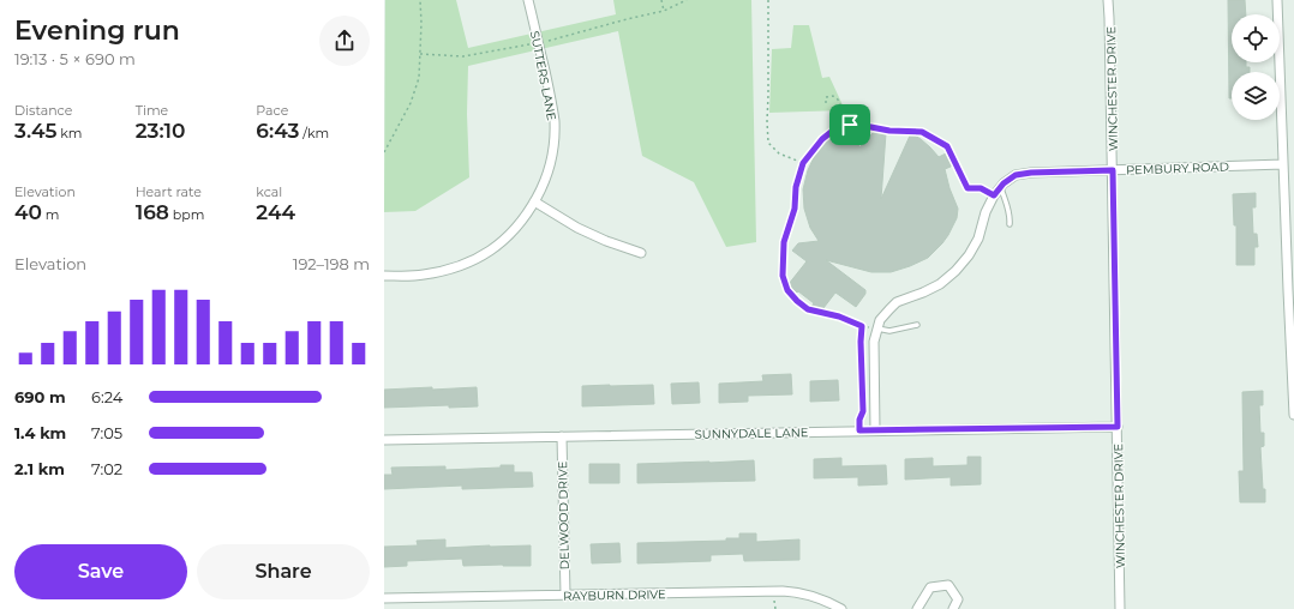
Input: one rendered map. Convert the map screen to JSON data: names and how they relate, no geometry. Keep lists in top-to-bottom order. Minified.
{"streets":{"street":["SUTTERS LANE","WINCHESTER DRIVE","PEMBURY ROAD","SUNNYDALE LANE","DELWOOD DRIVE","RAYBURN DRIVE"]},"crossings":[["WINCHESTER DRIVE","PEMBURY ROAD"],["WINCHESTER DRIVE","SUNNYDALE LANE"],["PEMBURY ROAD","SUNNYDALE LANE"],["SUNNYDALE LANE","DELWOOD DRIVE"],["DELWOOD DRIVE","RAYBURN DRIVE"]],"page":{"heading":["Evening run","19:13 · 5 × 690 m"],"stats":[["Distance","3.45 km"],["Time","23:10"],["Pace","6:43 /km"],["Elevation","40 m"],["Heart rate","168 bpm"],["kcal","244"]],"chart":["Elevation","192–198 m"],"list":[{"name":"690 m","note":"6:24"},{"name":"1.4 km","note":"7:05"},{"name":"2.1 km","note":"7:02"}],"buttons":["Save","Share"]}}
